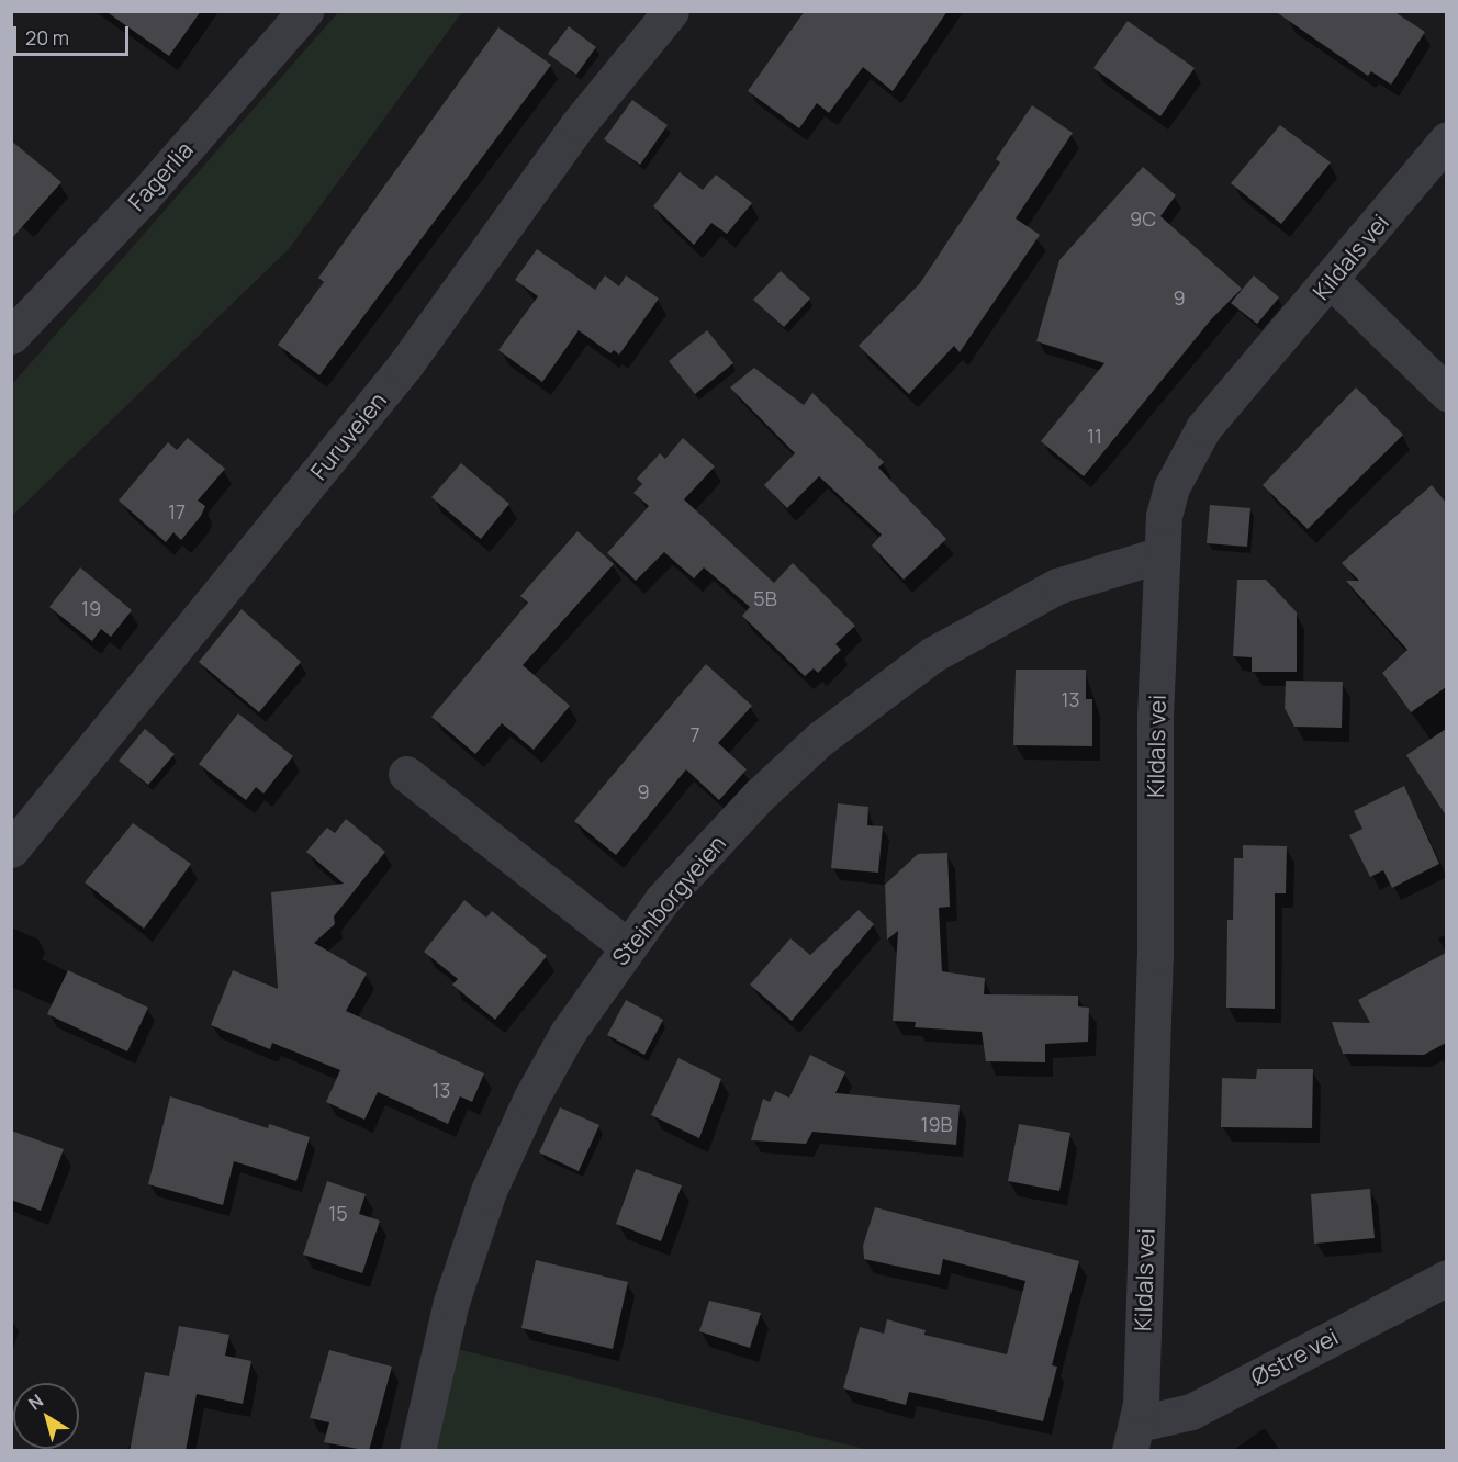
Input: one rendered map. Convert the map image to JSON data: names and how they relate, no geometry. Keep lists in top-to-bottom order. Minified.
{"streets":{"street":["Fagerlia","Kildals vei","Furuveien","Steinborgveien","Østre vei"]},"crossings":[["Kildals vei","Steinborgveien"],["Kildals vei","Østre vei"]],"house_numbers":["9C","9","11","17","5B","19","13","7","9","13","19B","15"],"scale_bar":"20 m","north":"top left"}
